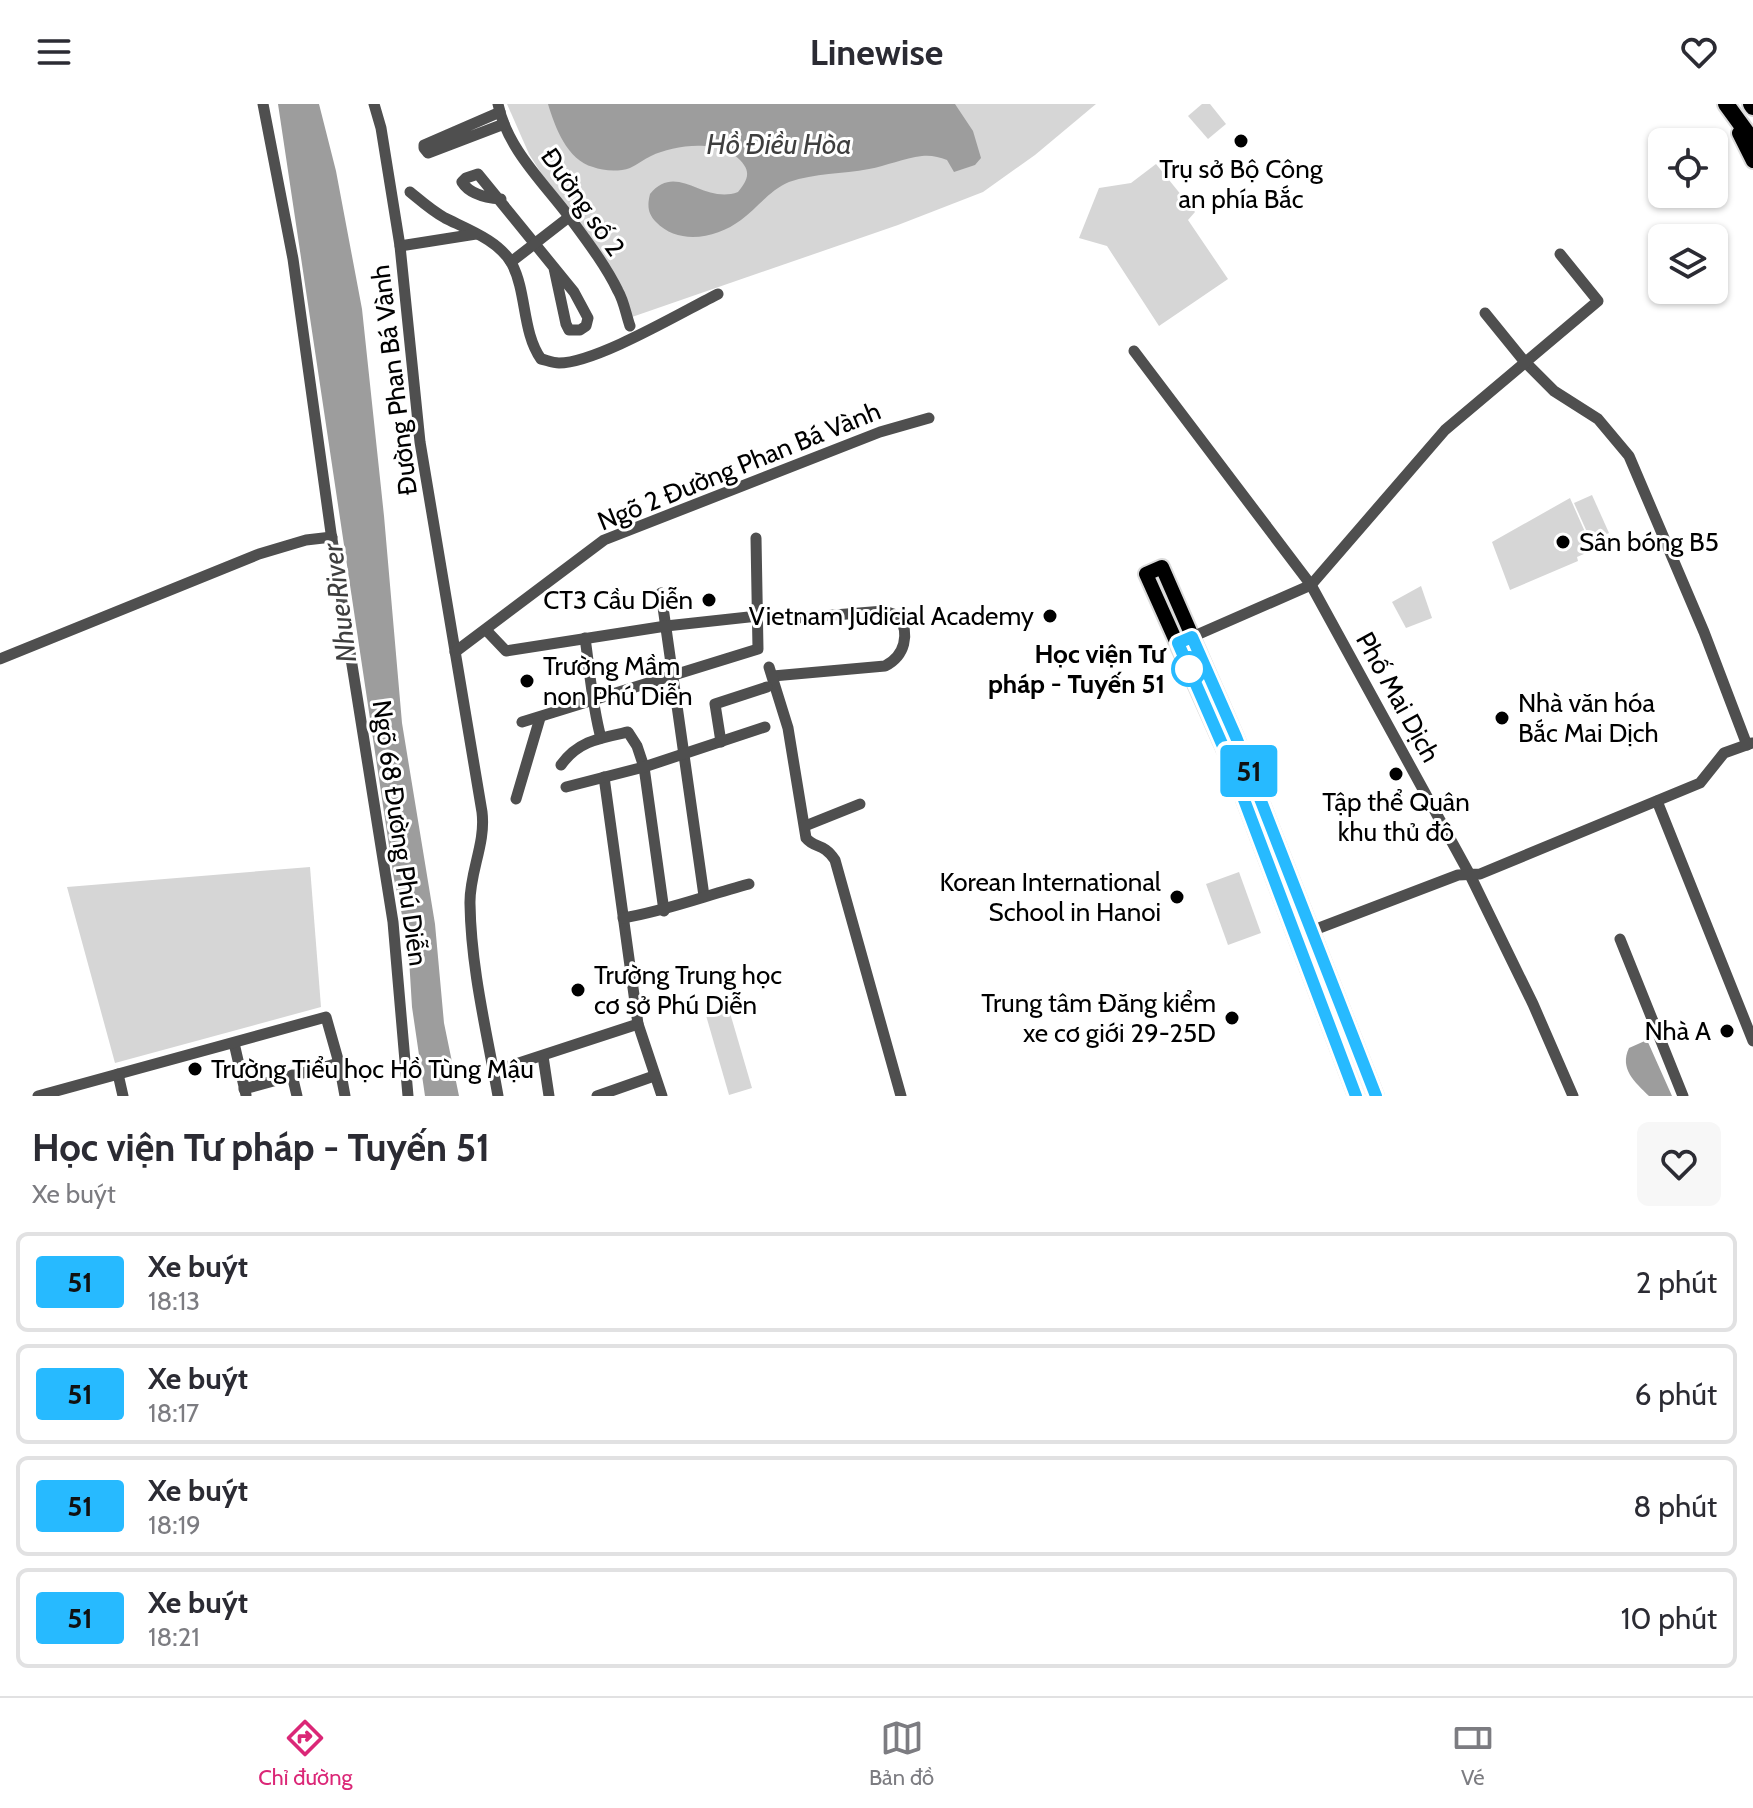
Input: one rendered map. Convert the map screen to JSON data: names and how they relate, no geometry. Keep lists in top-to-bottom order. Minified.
{"streets":{"street":["Đường số 2","Đường Phan Bá Vành","Ngõ 2 Đường Phan Bá Vành","Phố Mai Dịch","Ngõ 68 Đường Phú Diễn"]},"crossings":[["Đường Phan Bá Vành","Ngõ 2 Đường Phan Bá Vành"]],"water":["Hồ Điều Hòa","Nhue River"],"places":["Trụ sở Bộ Công an phía Bắc","Sân bóng B5","CT3 Cầu Diễn","Vietnam Judicial Academy","Học viện Tư pháp - Tuyến 51","Trường Mầm non Phú Diễn","Nhà văn hóa Bắc Mai Dịch","Tập thể Quân khu thủ đô","Korean International School in Hanoi","Trường Trung học cơ sở Phú Diễn","Trung tâm Đăng kiểm xe cơ giới 29-25D","Nhà A","Trường Tiểu học Hồ Tùng Mậu"],"lines":["bus line 51"],"page":{"header":"Linewise","on_map":"51","heading":["Học viện Tư pháp - Tuyến 51","Xe buýt"],"list":[{"mark":"51","name":"Xe buýt","note":"18:13","value":"2 phút"},{"mark":"51","name":"Xe buýt","note":"18:17","value":"6 phút"},{"mark":"51","name":"Xe buýt","note":"18:19","value":"8 phút"},{"mark":"51","name":"Xe buýt","note":"18:21","value":"10 phút"}],"tabs":["Chỉ đường","Bản đồ","Vé"]}}
